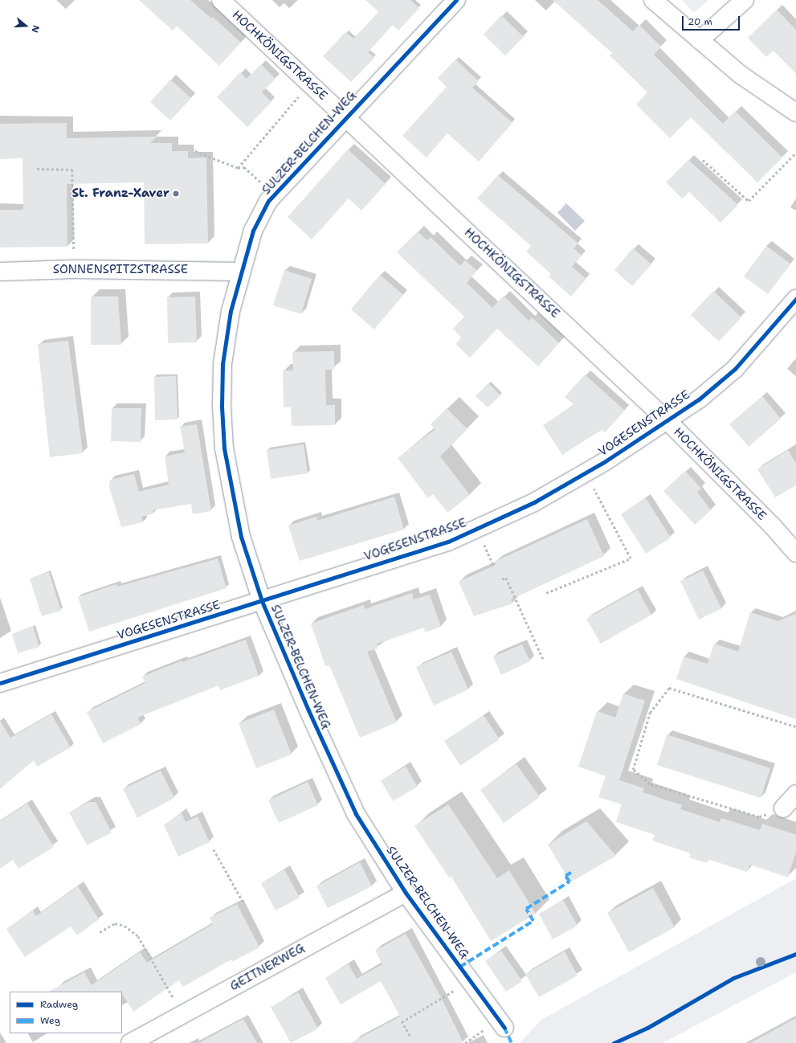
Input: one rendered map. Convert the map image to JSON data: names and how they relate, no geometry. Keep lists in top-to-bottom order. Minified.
{"streets":{"street":["HOCHKÖNIGSTRASSE","SULZER-BELCHEN-WEG","SONNENSPITZSTRASSE","VOGESENSTRASSE","GEITNERWEG"]},"crossings":[["HOCHKÖNIGSTRASSE","SULZER-BELCHEN-WEG"],["HOCHKÖNIGSTRASSE","VOGESENSTRASSE"],["SULZER-BELCHEN-WEG","SONNENSPITZSTRASSE"],["SULZER-BELCHEN-WEG","VOGESENSTRASSE"],["SULZER-BELCHEN-WEG","GEITNERWEG"]],"places":["St. Franz-Xaver"],"legend":["Radweg","Weg"],"scale_bar":"20 m","north":"right"}
